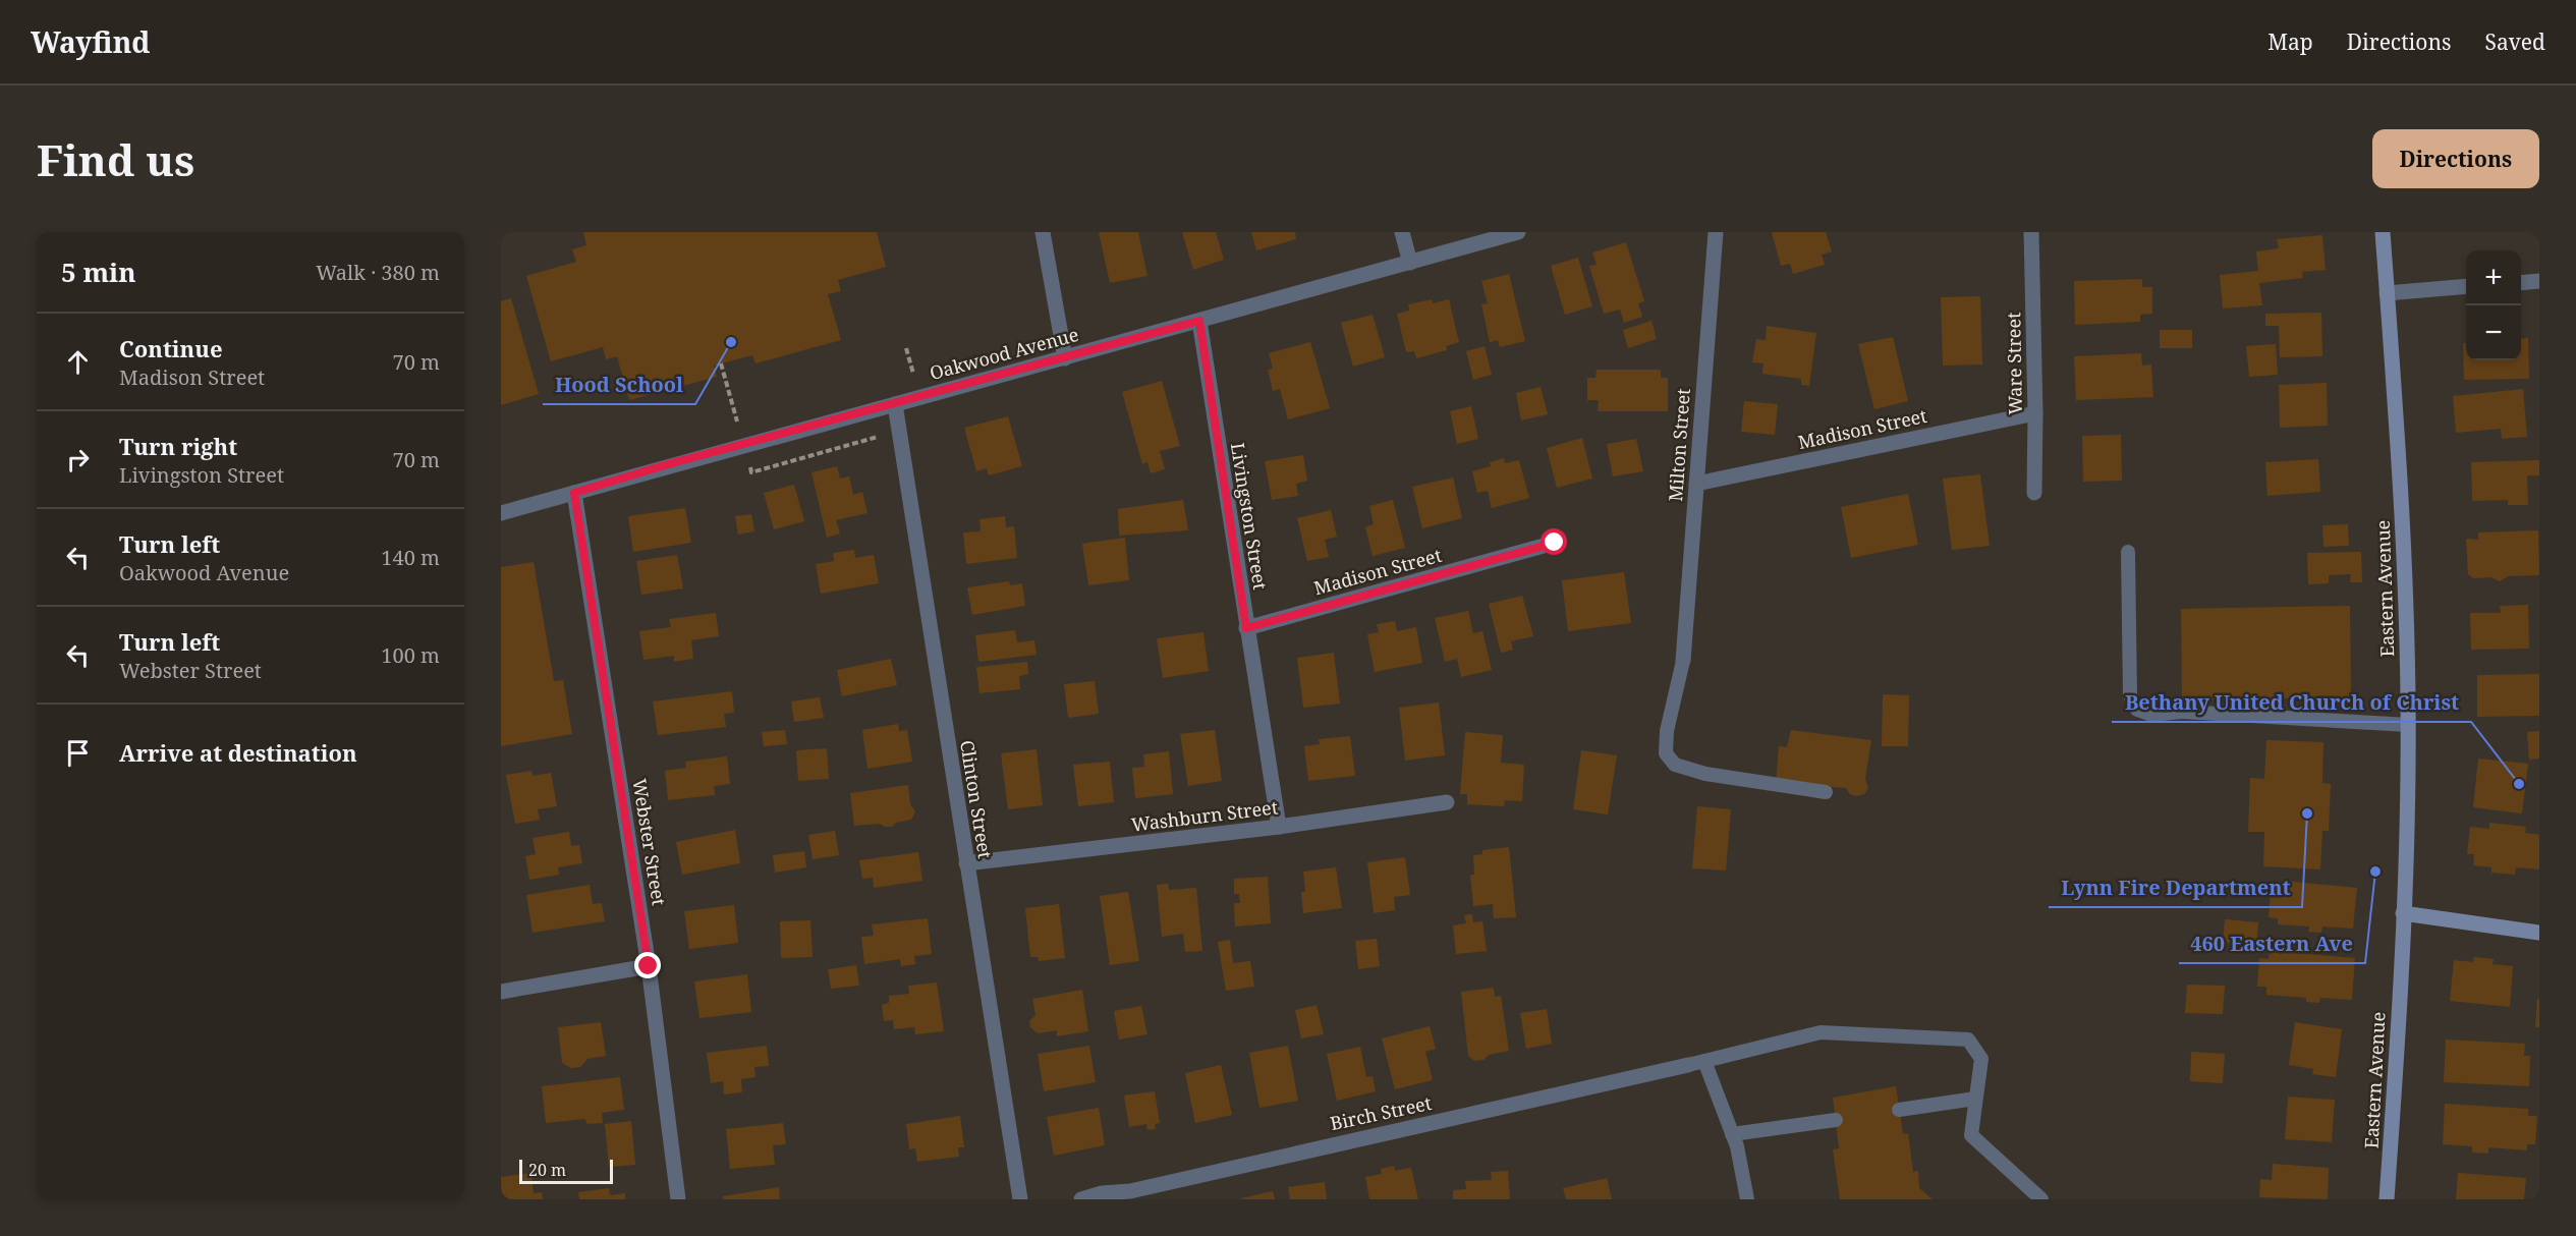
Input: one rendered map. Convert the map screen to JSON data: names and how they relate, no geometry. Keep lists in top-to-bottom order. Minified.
{"streets":{"main road":["Eastern Avenue"],"street":["Oakwood Avenue","Ware Street","Madison Street","Milton Street","Livingston Street","Clinton Street","Washburn Street","Webster Street","Birch Street"]},"crossings":[["Oakwood Avenue","Livingston Street"],["Oakwood Avenue","Clinton Street"],["Oakwood Avenue","Webster Street"],["Ware Street","Madison Street"],["Madison Street","Milton Street"],["Madison Street","Livingston Street"],["Livingston Street","Washburn Street"],["Clinton Street","Washburn Street"]],"places":["Hood School","Bethany United Church of Christ","Lynn Fire Department","460 Eastern Ave"],"scale_bar":"20 m","page":{"header":"Wayfind","nav":["Map","Directions","Saved"],"buttons":"Directions","title":"Find us","heading":["5 min","Walk · 380 m"],"map_buttons":["+","−"],"list":[["Continue","Madison Street","70 m"],["Turn right","Livingston Street","70 m"],["Turn left","Oakwood Avenue","140 m"],["Turn left","Webster Street","100 m"],"Arrive at destination"],"scale":"20 m"}}
